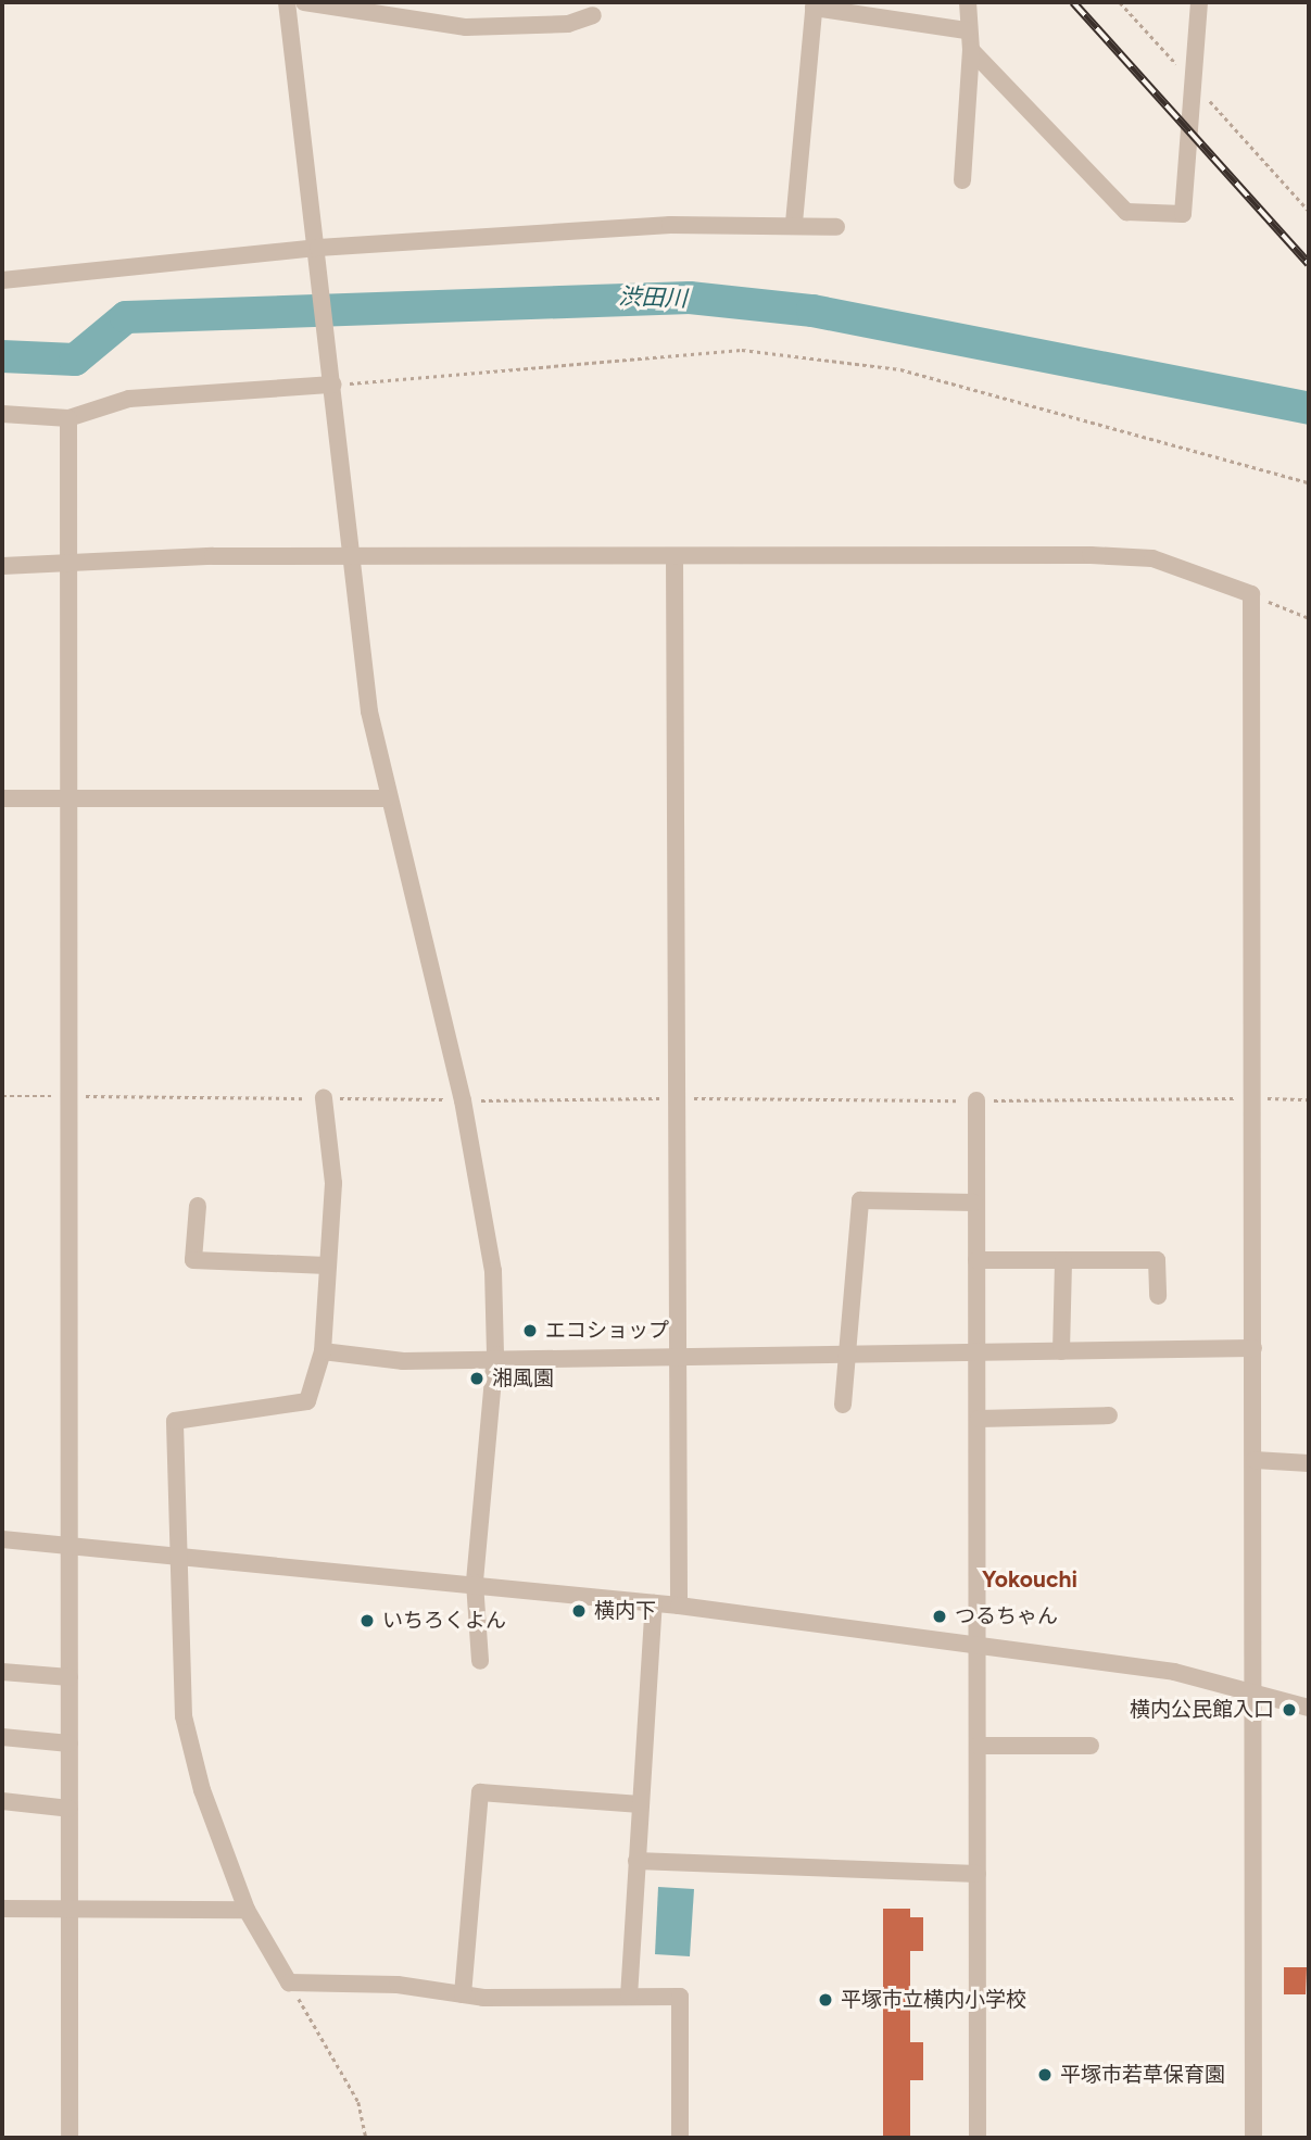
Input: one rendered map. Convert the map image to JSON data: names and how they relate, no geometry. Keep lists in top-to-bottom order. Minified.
{"districts":["Yokouchi"],"water":["渋田川"],"places":["エコショップ","湘風園","横内下","つるちゃん","いちろくよん","横内公民館入口","平塚市立横内小学校","平塚市若草保育園"]}
